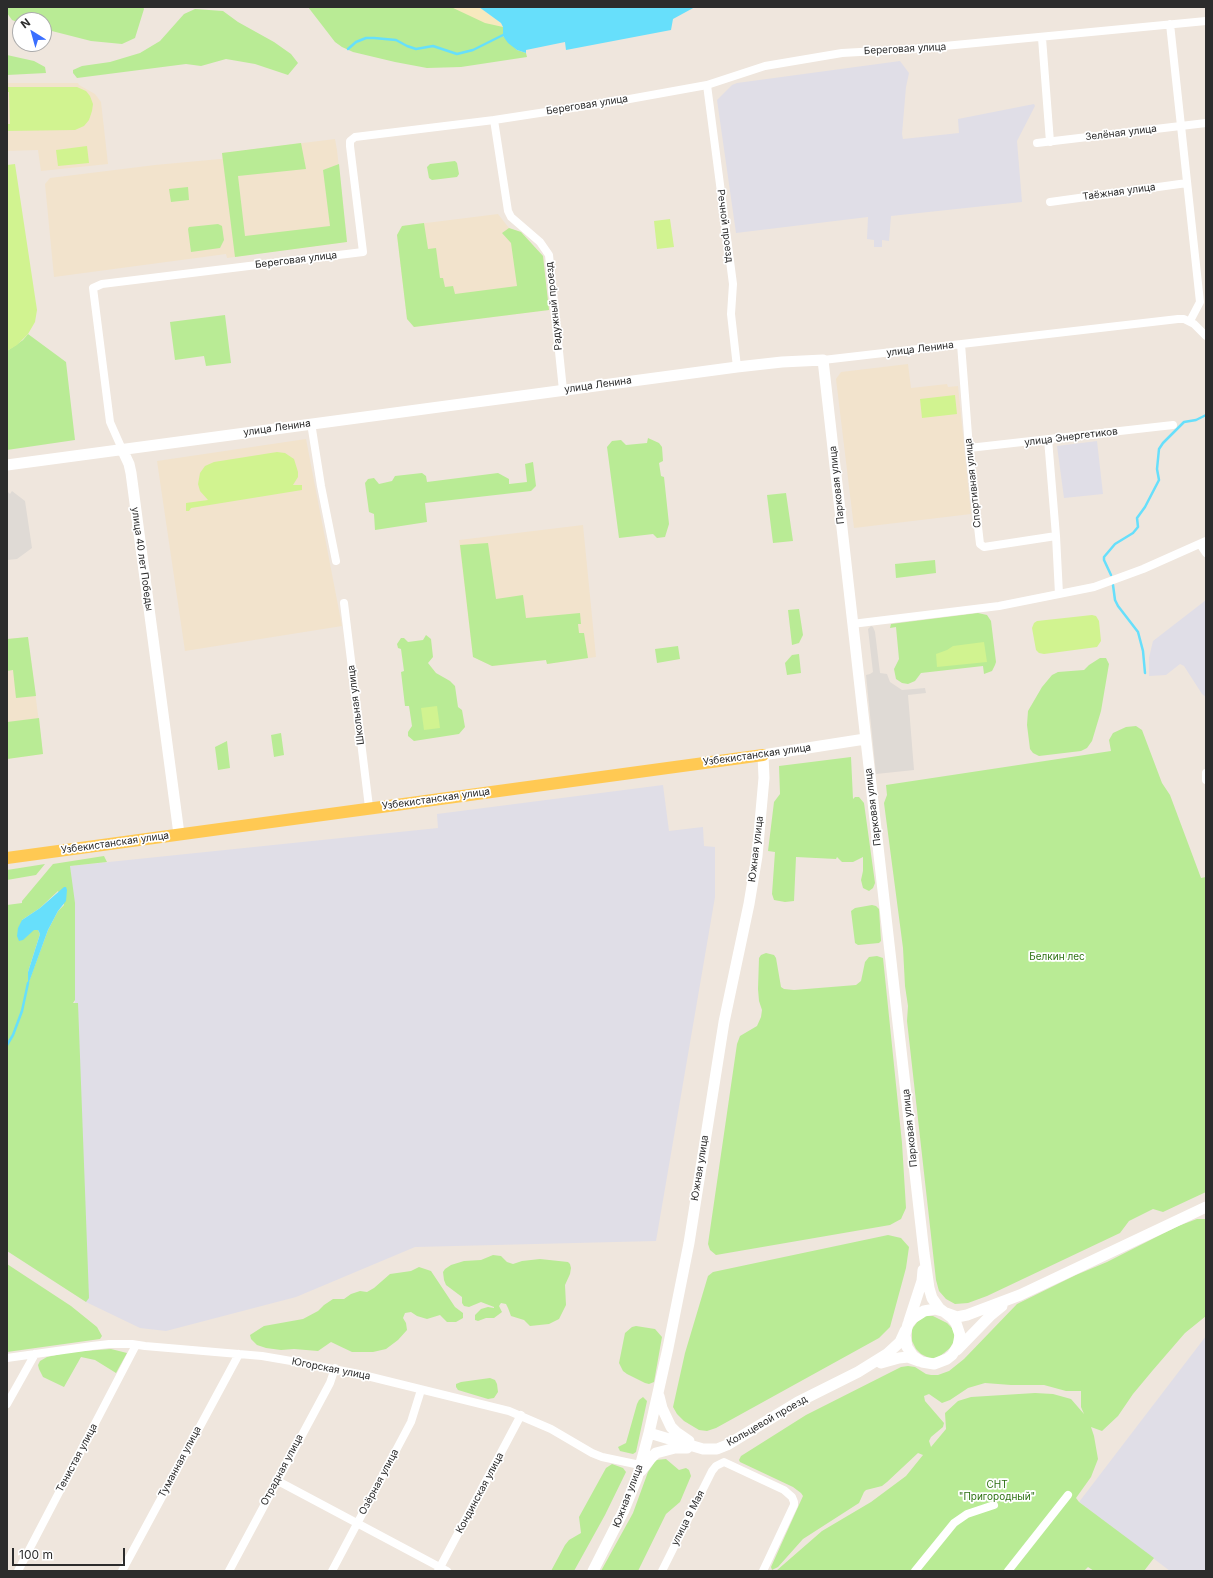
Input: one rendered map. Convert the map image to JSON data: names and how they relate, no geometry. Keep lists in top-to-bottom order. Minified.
{"streets":{"main road":["улица Ленина","Парковая улица","улица 40 лет Победы","Узбекистанская улица","Южная улица","Кольцевой проезд"],"street":["Береговая улица","Зелёная улица","Таёжная улица","Речной проезд","Радужный проезд","улица Энергетиков","Спортивная улица","Школьная улица","Югорская улица","Тенистая улица","Туманная улица","Отрадная улица","Озёрная улица","Кондинская улица","улица 9 Мая"]},"crossings":[["Береговая улица","Речной проезд"],["Береговая улица","Радужный проезд"],["Береговая улица","улица 40 лет Победы"],["Речной проезд","улица Ленина"],["Радужный проезд","улица Ленина"],["улица Ленина","Спортивная улица"],["улица Ленина","Парковая улица"],["улица Ленина","улица 40 лет Победы"],["улица Энергетиков","Спортивная улица"],["Парковая улица","Узбекистанская улица"],["Парковая улица","Кольцевой проезд"],["улица 40 лет Победы","Узбекистанская улица"],["Школьная улица","Узбекистанская улица"],["Узбекистанская улица","Южная улица"],["Южная улица","Югорская улица"],["Южная улица","Кольцевой проезд"],["Югорская улица","Тенистая улица"],["Югорская улица","Туманная улица"],["Югорская улица","Отрадная улица"],["Югорская улица","Озёрная улица"],["Югорская улица","Кондинская улица"]],"parks":["Белкин лес","СНТ \"Пригородный\""],"scale_bar":"100 m","north":"top left"}
